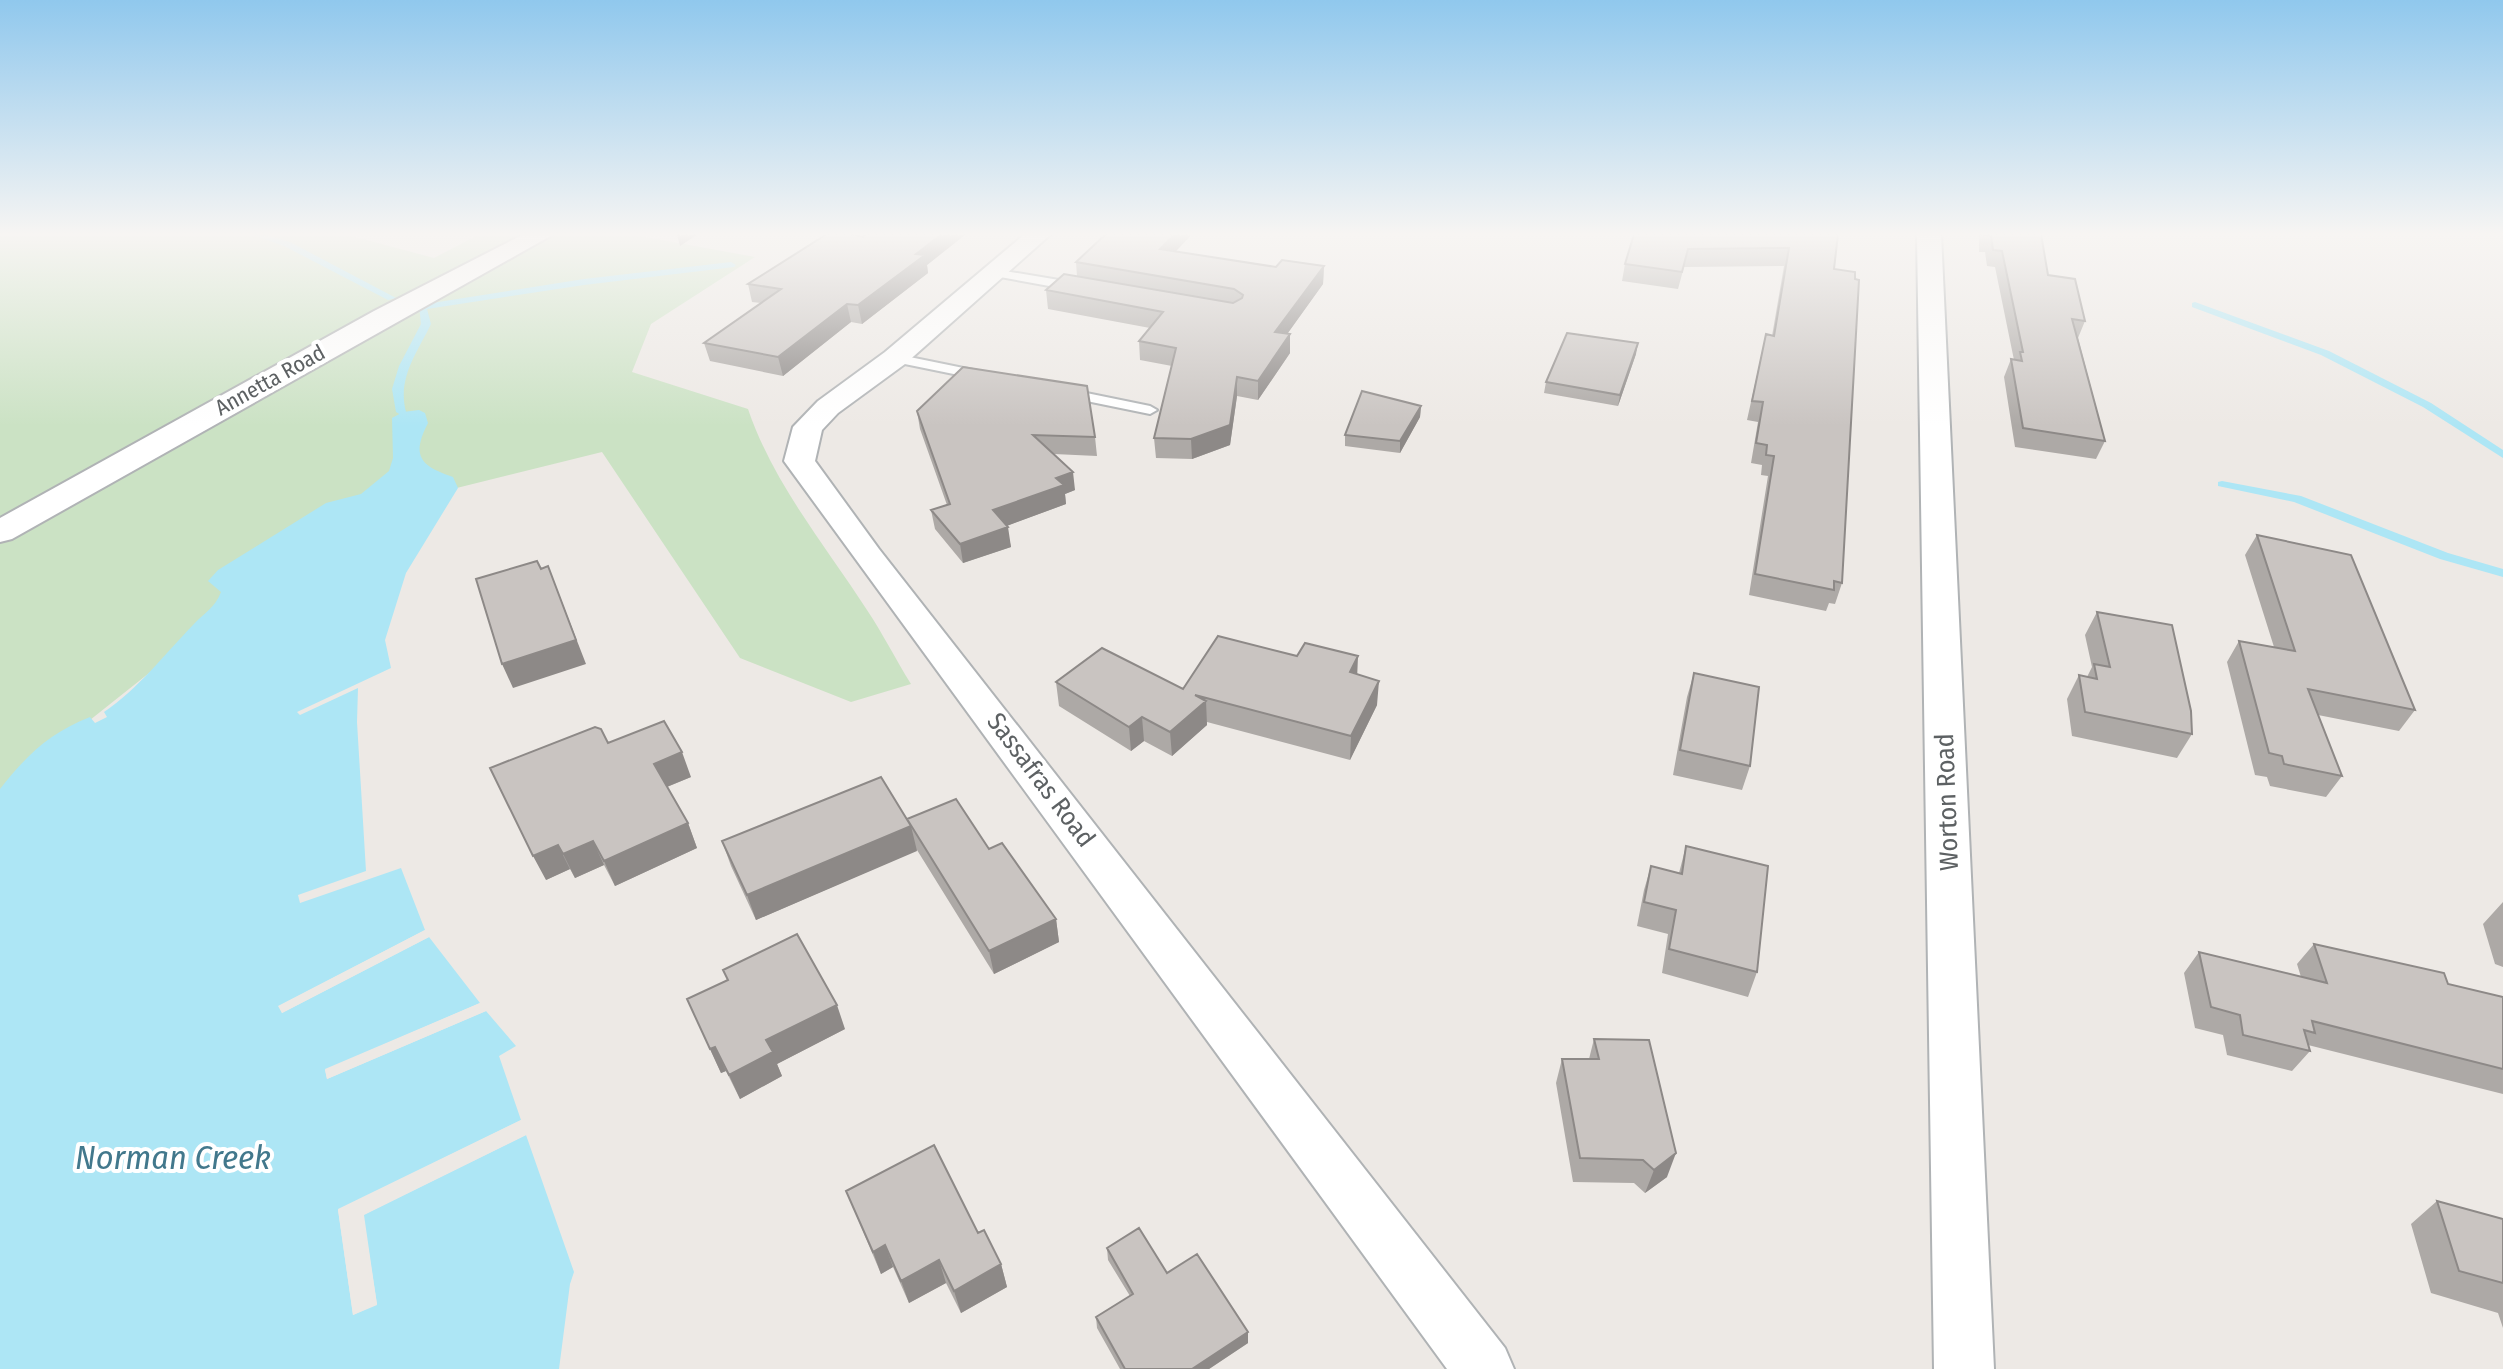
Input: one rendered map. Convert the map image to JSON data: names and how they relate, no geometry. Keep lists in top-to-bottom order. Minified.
{"streets":{"street":["Annetta Road","Sassafras Road","Worton Road"]},"water":["Norman Creek"]}
